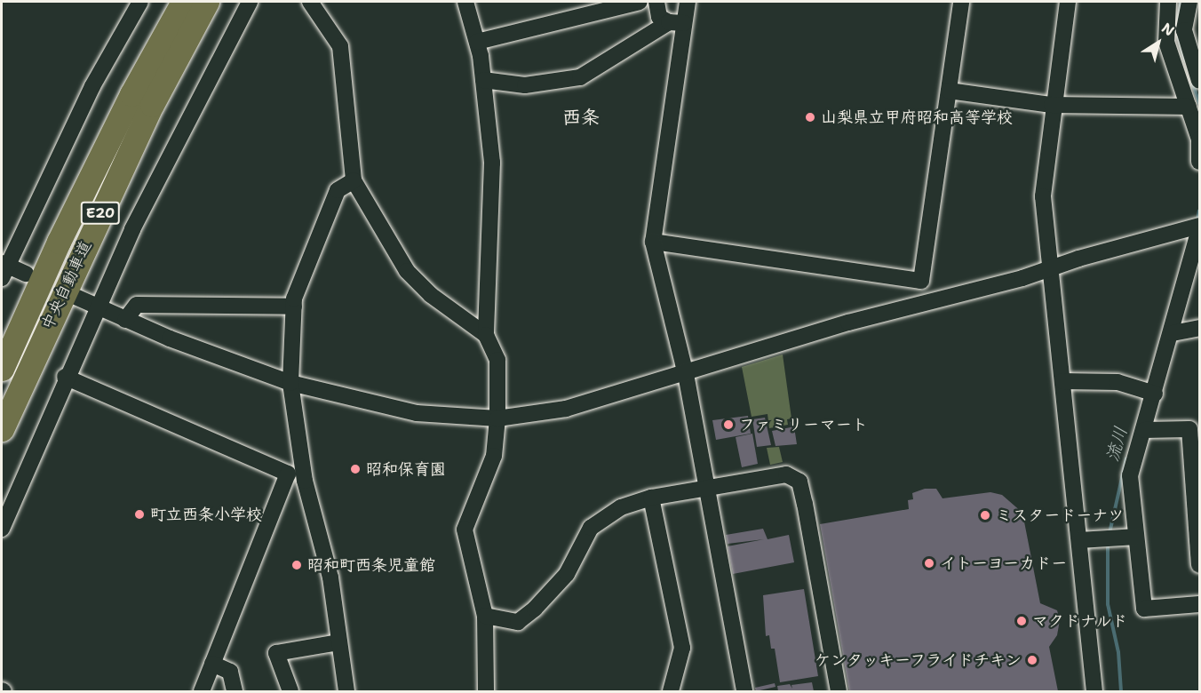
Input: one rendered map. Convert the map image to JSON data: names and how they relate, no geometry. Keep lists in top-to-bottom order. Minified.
{"streets":{"highway":["E20","中央自動車道"]},"districts":["西条"],"water":["流川"],"places":["山梨県立甲府昭和高等学校","ファミリーマート","昭和保育園","町立西条小学校","ミスタードーナツ","イトーヨーカドー","昭和町西条児童館","マクドナルド","ケンタッキーフライドチキン"],"north":"top right"}
